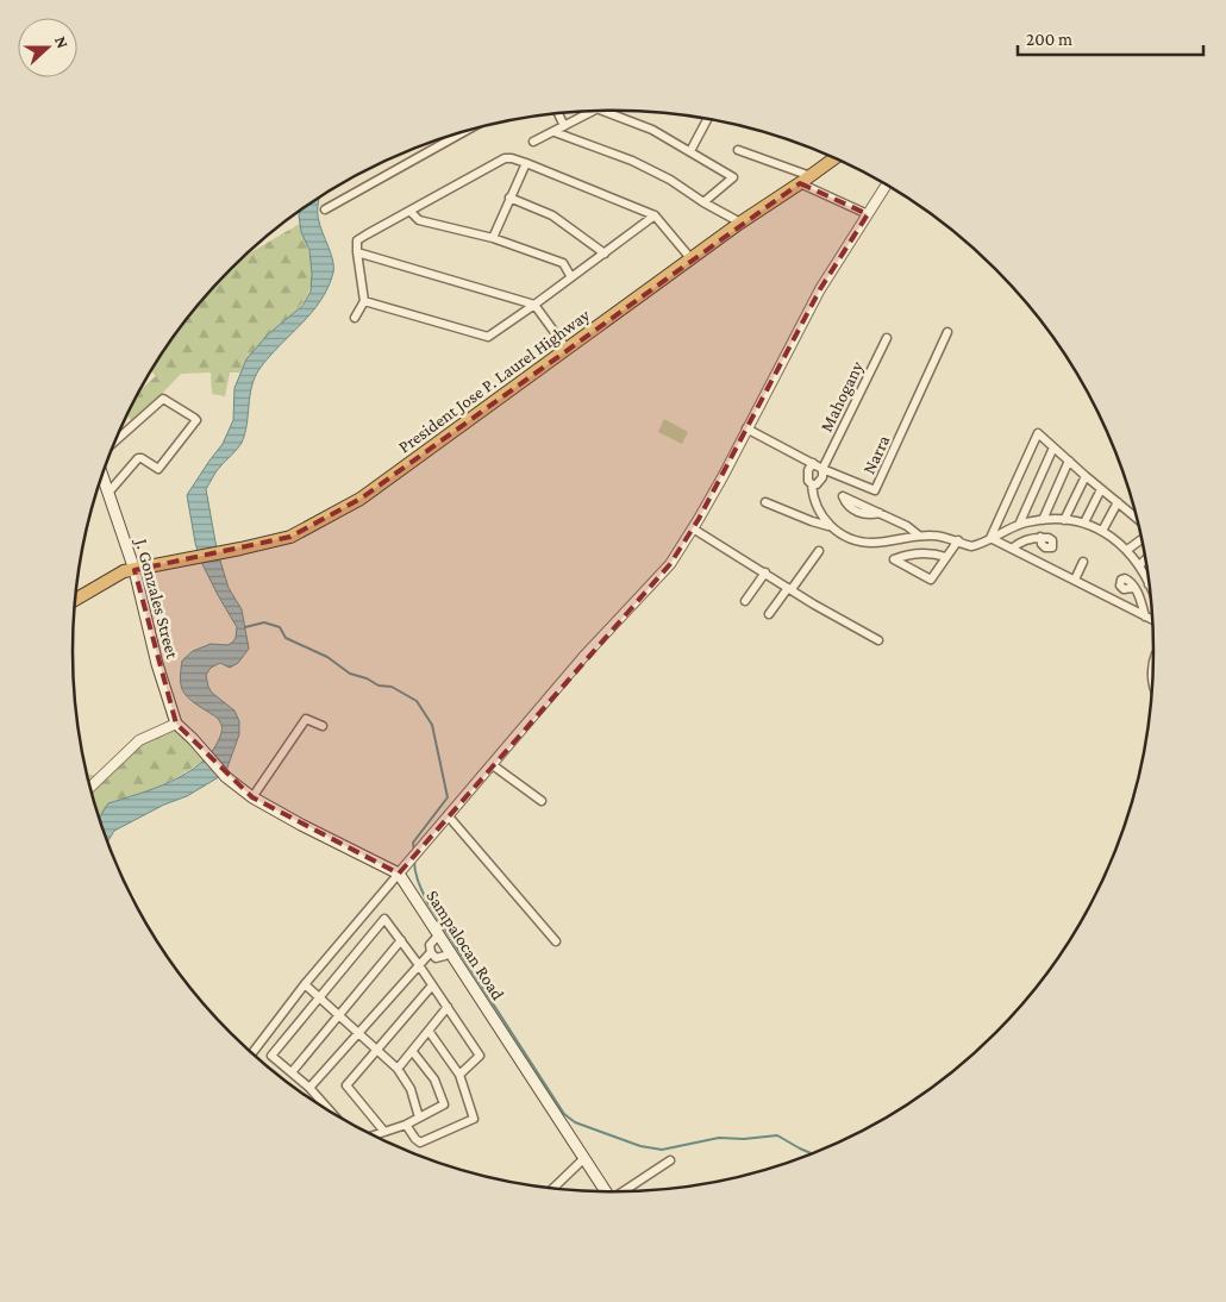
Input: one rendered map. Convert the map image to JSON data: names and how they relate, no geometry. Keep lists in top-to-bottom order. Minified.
{"streets":{"highway":["President Jose P. Laurel Highway"],"main road":["J. Gonzales Street","Sampalocan Road"],"street":["Mahogany","Narra"]},"crossings":[["President Jose P. Laurel Highway","J. Gonzales Street"],["Mahogany","Narra"]],"scale_bar":"200 m","north":"right"}
